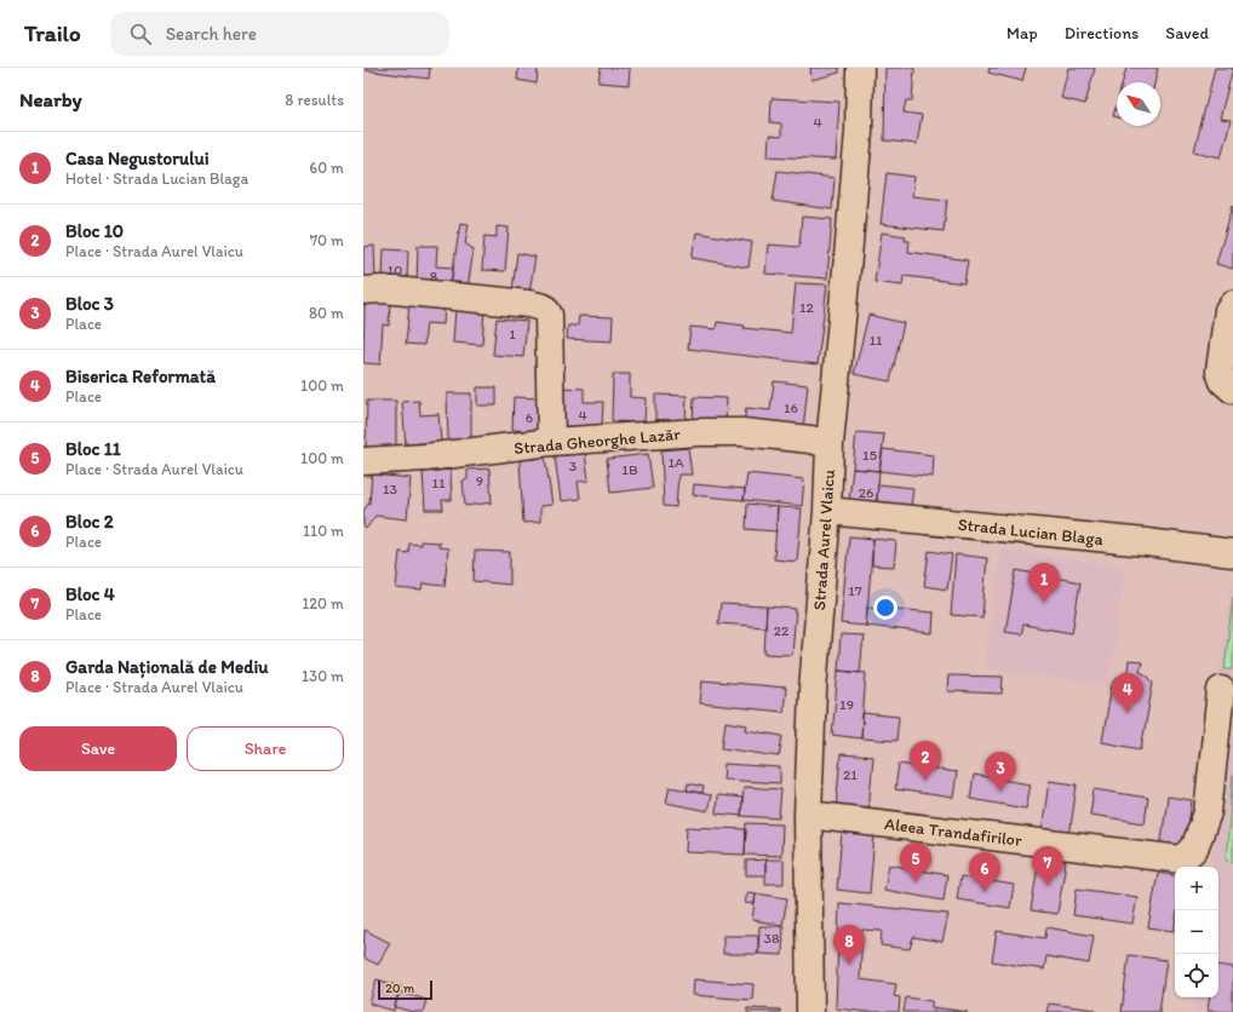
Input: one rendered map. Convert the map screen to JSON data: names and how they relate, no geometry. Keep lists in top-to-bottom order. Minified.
{"streets":{"street":["Strada Gheorghe Lazăr","Strada Lucian Blaga","Strada Aurel Vlaicu","Aleea Trandafirilor"]},"crossings":[["Strada Gheorghe Lazăr","Strada Aurel Vlaicu"],["Strada Lucian Blaga","Strada Aurel Vlaicu"],["Strada Aurel Vlaicu","Aleea Trandafirilor"]],"house_numbers":["4","10","8","12","1","11","16","4","6","15","1A","3","1B","9","11","13","26","17","22","19","21","38"],"scale_bar":"20 m","north":"top left","page":{"header":"Trailo","search":"Search here","nav":["Map","Directions","Saved"],"heading":["Nearby","8 results"],"list":[{"mark":"1","name":"Casa Negustorului","note":"Hotel · Strada Lucian Blaga","value":"60 m"},{"mark":"2","name":"Bloc 10","note":"Place · Strada Aurel Vlaicu","value":"70 m"},{"mark":"3","name":"Bloc 3","note":"Place","value":"80 m"},{"mark":"4","name":"Biserica Reformată","note":"Place","value":"100 m"},{"mark":"5","name":"Bloc 11","note":"Place · Strada Aurel Vlaicu","value":"100 m"},{"mark":"6","name":"Bloc 2","note":"Place","value":"110 m"},{"mark":"7","name":"Bloc 4","note":"Place","value":"120 m"},{"mark":"8","name":"Garda Națională de Mediu","note":"Place · Strada Aurel Vlaicu","value":"130 m"}],"pins":["1","4","2","3","5","7","6","8"],"buttons":["Save","Share"],"map_buttons":["+","−"],"scale":"20 m"}}
